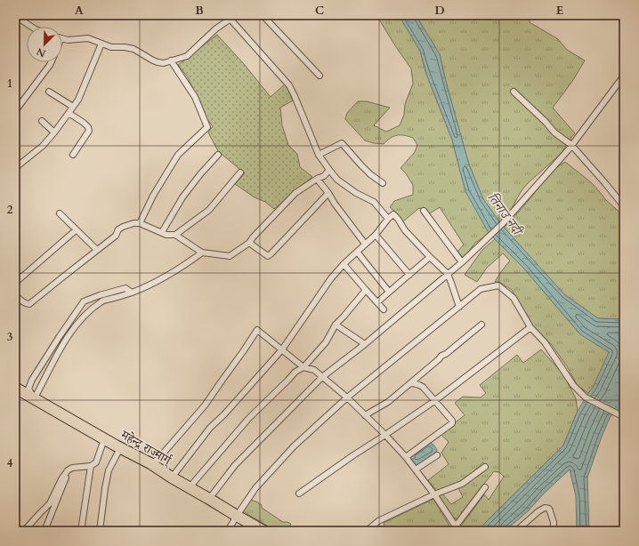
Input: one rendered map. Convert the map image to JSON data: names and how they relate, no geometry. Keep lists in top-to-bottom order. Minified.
{"streets":{"highway":["महेन्द्र राज्मार्ग्"]},"water":["तिनाउ नदी"],"north":"bottom left","grid":{"columns":["A","B","C","D","E"],"rows":["1","2","3","4"]}}
